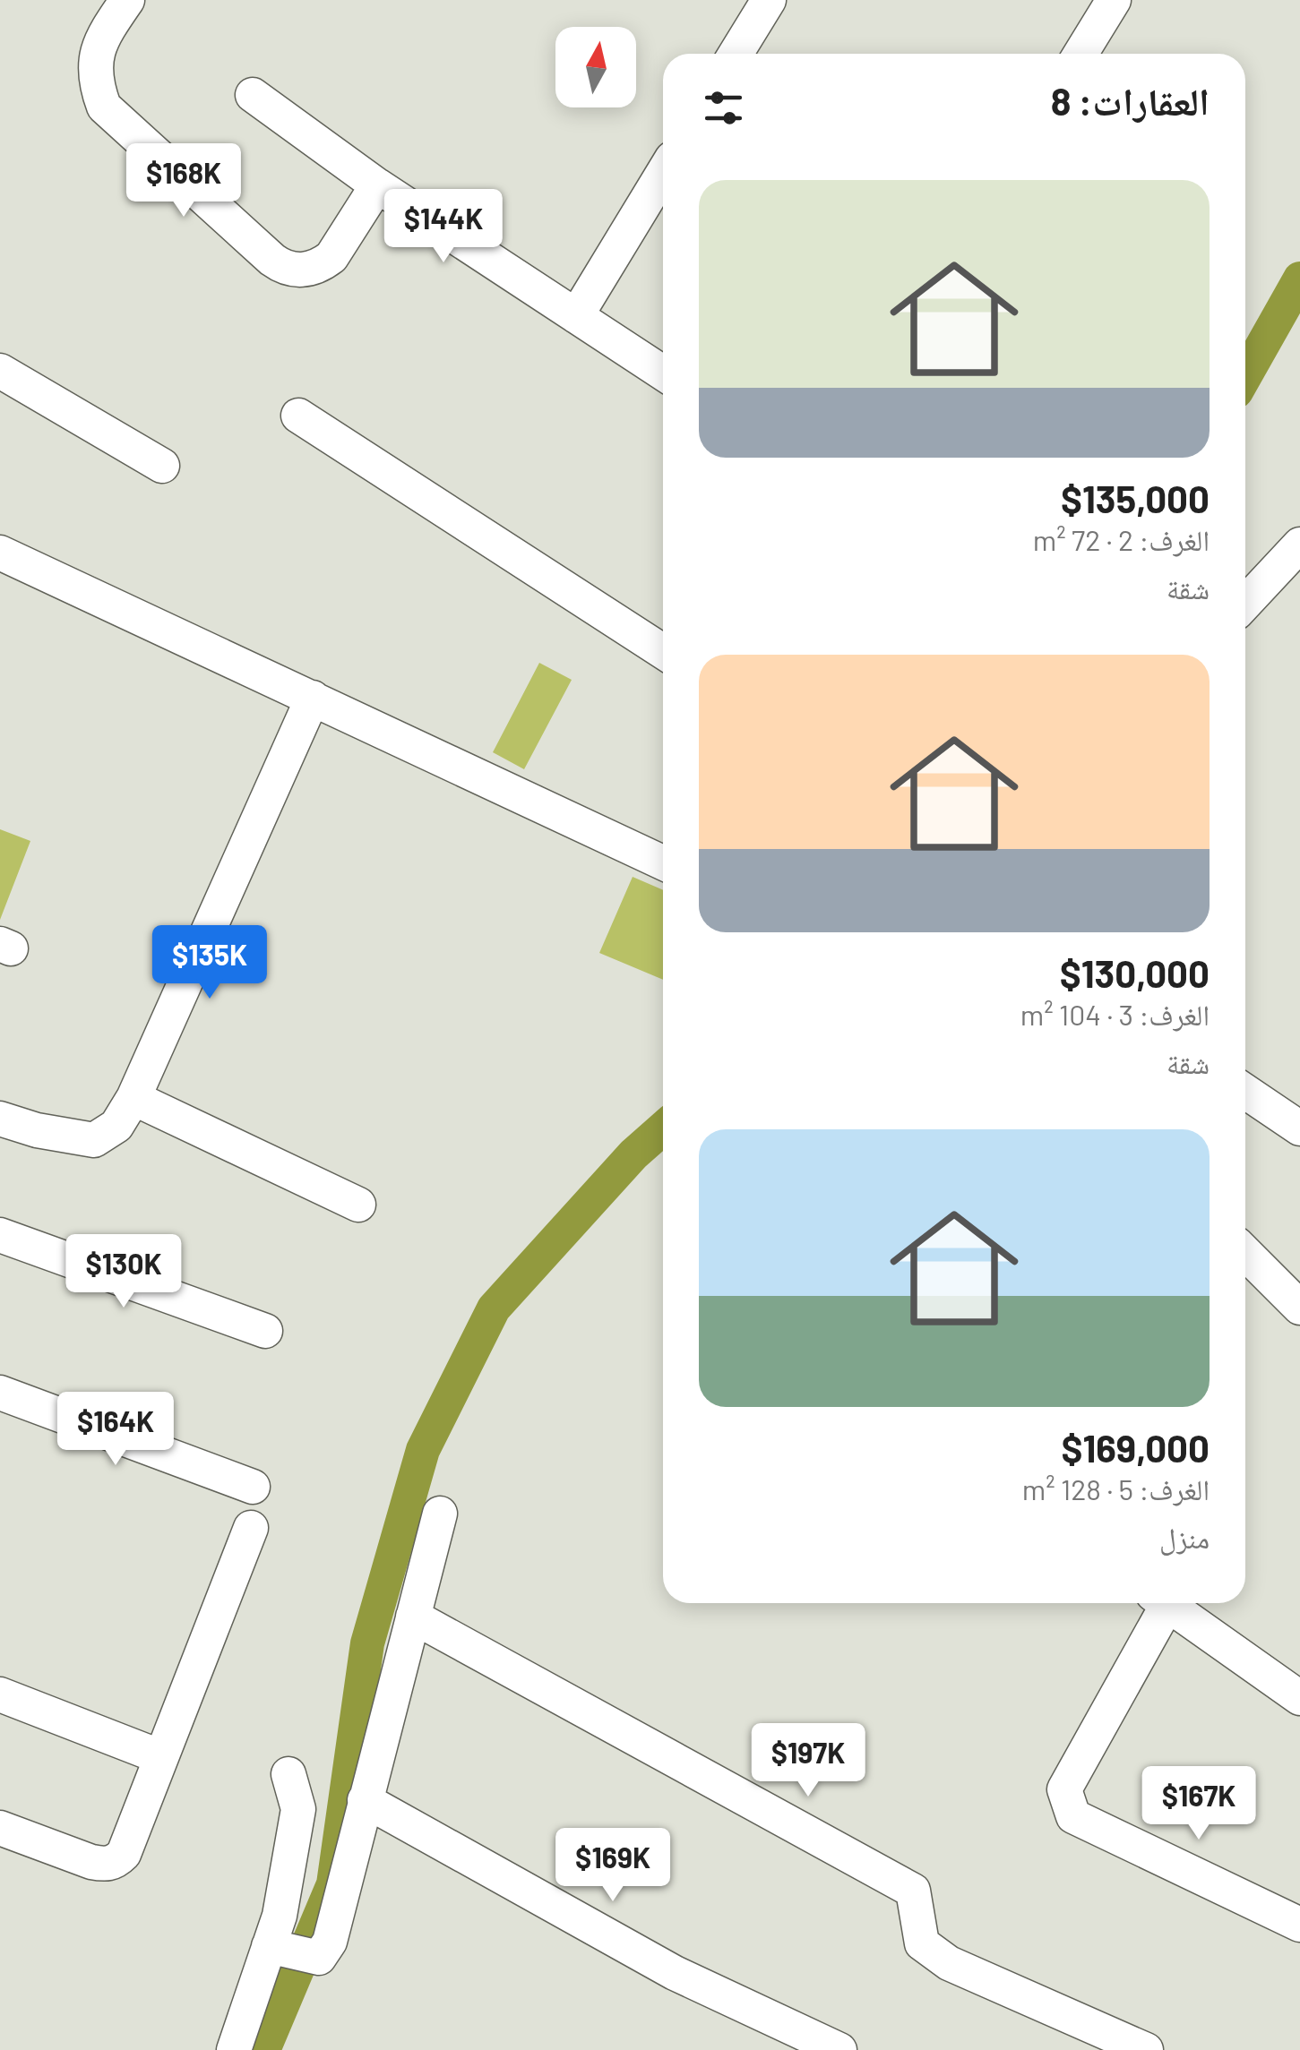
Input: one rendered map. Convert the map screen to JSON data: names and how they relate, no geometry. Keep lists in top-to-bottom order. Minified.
{"north":"top","page":{"heading":"العقارات: 8","price":["$168K","$144K","$135K","$130K","$164K","$197K","$167K","$169K"],"list":[{"name":"$135,000","note":"الغرف: 2 · 72 m² · شقة"},{"name":"$130,000","note":"الغرف: 3 · 104 m² · شقة"},{"name":"$169,000","note":"الغرف: 5 · 128 m² · منزل"}]}}
